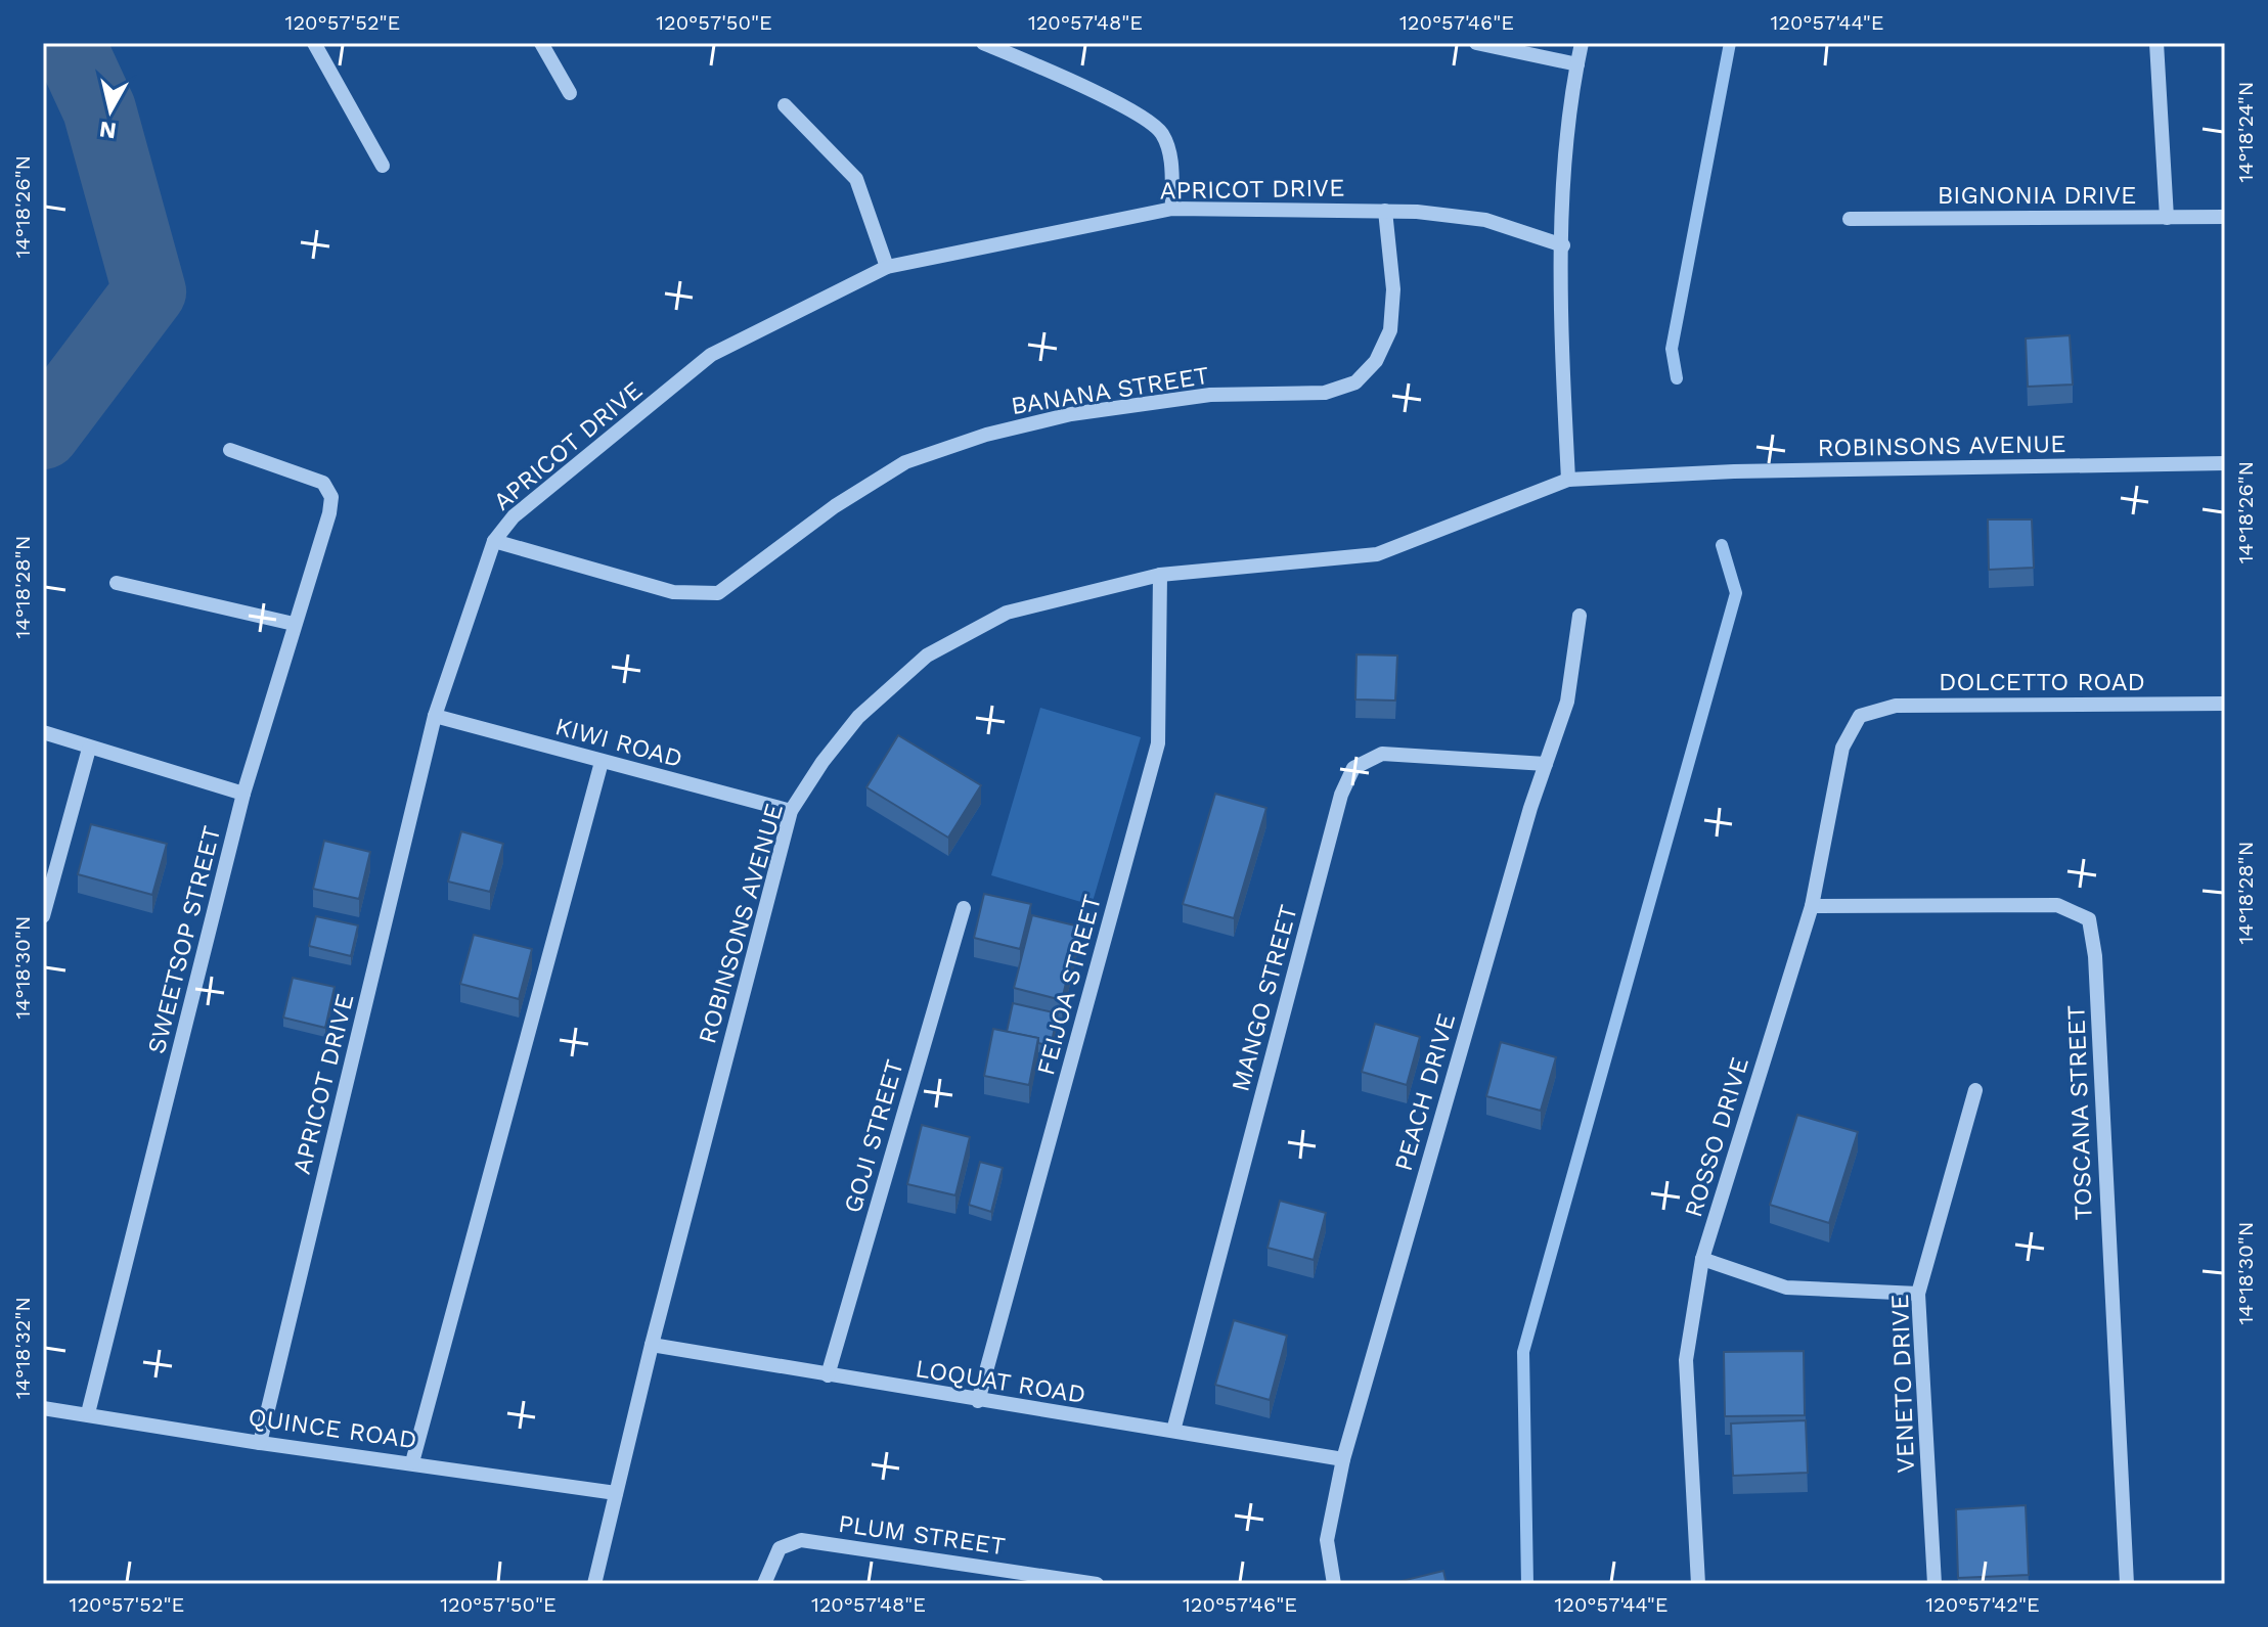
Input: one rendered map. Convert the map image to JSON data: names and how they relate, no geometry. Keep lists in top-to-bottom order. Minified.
{"streets":{"street":["APRICOT DRIVE","BIGNONIA DRIVE","BANANA STREET","ROBINSONS AVENUE","DOLCETTO ROAD","KIWI ROAD","SWEETSOP STREET","FEIJOA STREET","MANGO STREET","PEACH DRIVE","TOSCANA STREET","GOJI STREET","ROSSO DRIVE","LOQUAT ROAD","VENETO DRIVE","QUINCE ROAD","PLUM STREET"]},"crossings":[["APRICOT DRIVE","BANANA STREET"],["APRICOT DRIVE","KIWI ROAD"],["APRICOT DRIVE","QUINCE ROAD"],["ROBINSONS AVENUE","KIWI ROAD"],["ROBINSONS AVENUE","FEIJOA STREET"],["ROBINSONS AVENUE","LOQUAT ROAD"],["ROBINSONS AVENUE","QUINCE ROAD"],["DOLCETTO ROAD","ROSSO DRIVE"],["SWEETSOP STREET","QUINCE ROAD"],["FEIJOA STREET","LOQUAT ROAD"],["MANGO STREET","PEACH DRIVE"],["MANGO STREET","LOQUAT ROAD"],["PEACH DRIVE","LOQUAT ROAD"],["TOSCANA STREET","ROSSO DRIVE"],["GOJI STREET","LOQUAT ROAD"]],"north":"bottom","coordinates":["120°57'52\"E","120°57'50\"E","120°57'48\"E","120°57'46\"E","120°57'44\"E","14°18'24\"N","14°18'26\"N","14°18'28\"N","14°18'30\"N","14°18'32\"N","120°57'42\"E"]}
